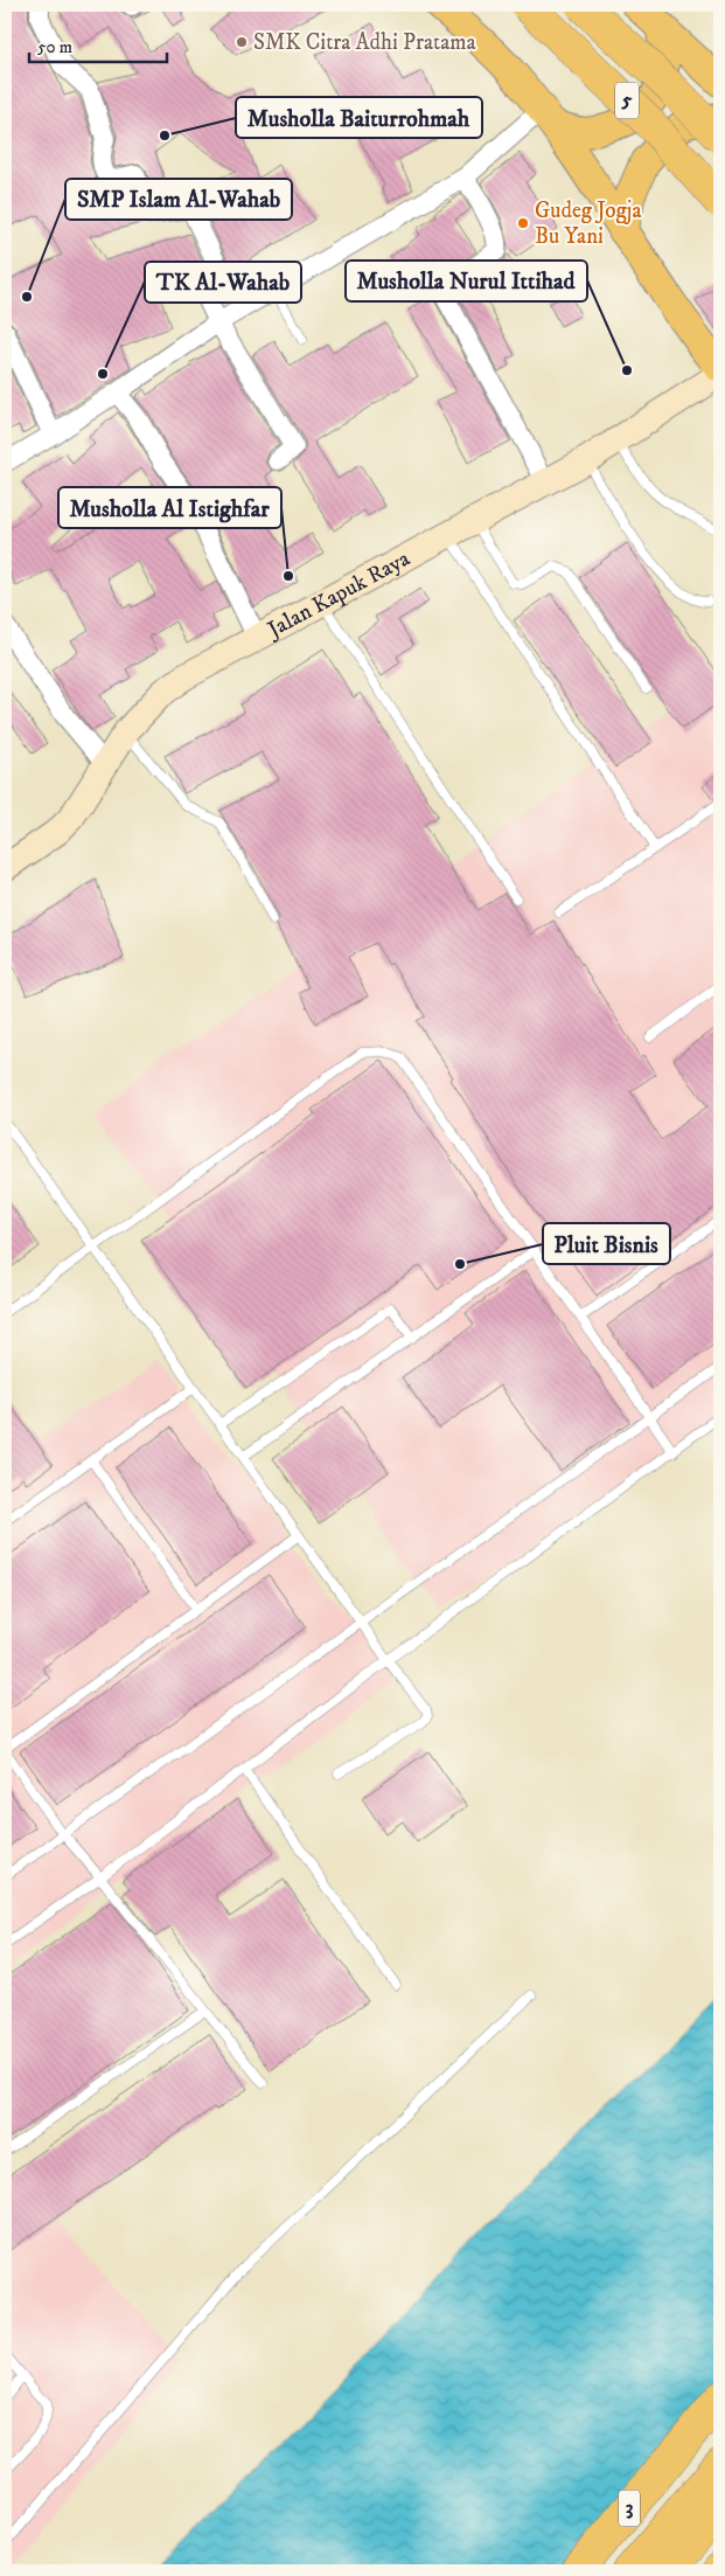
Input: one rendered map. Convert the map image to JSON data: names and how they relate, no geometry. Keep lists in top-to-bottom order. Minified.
{"streets":{"highway":["5","3"],"main road":["Jalan Kapuk Raya"]},"places":["SMK Citra Adhi Pratama","Musholla Baiturrohmah","Gudeg Jogja Bu Yani","SMP Islam Al-Wahab","Musholla Nurul Ittihad","TK Al-Wahab","Musholla Al Istighfar","Pluit Bisnis"],"scale_bar":"50 m"}
